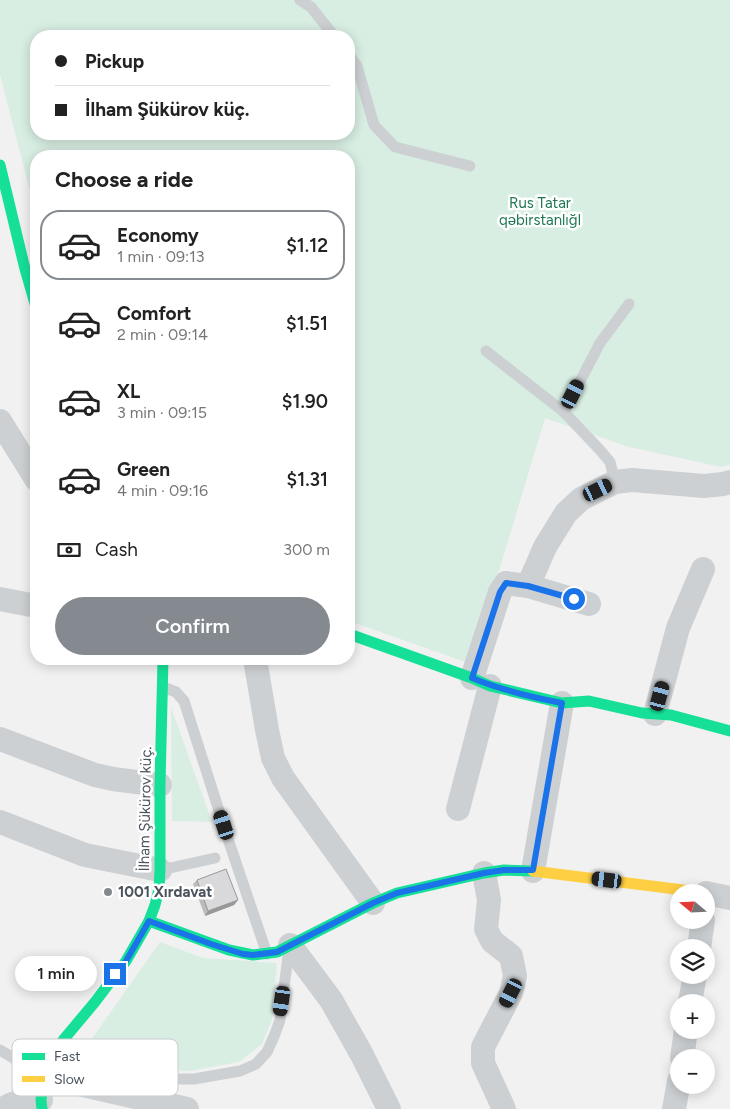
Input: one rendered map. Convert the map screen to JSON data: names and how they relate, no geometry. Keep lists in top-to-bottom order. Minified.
{"streets":{"street":["İlham Şükürov küç."]},"parks":["Rus Tatar qəbirstanlığl"],"places":["1001 Xırdavat"],"legend":["Fast","Slow"],"north":"left","page":{"banner":["Pickup","İlham Şükürov küç."],"heading":"Choose a ride","list":[{"name":"Economy","note":"1 min · 09:13","value":"$1.12"},{"name":"Comfort","note":"2 min · 09:14","value":"$1.51"},{"name":"XL","note":"3 min · 09:15","value":"$1.90"},{"name":"Green","note":"4 min · 09:16","value":"$1.31"}],"pay":["Cash","300 m"],"buttons":"Confirm","map_buttons":["+","−"],"bubble":"1 min"}}
